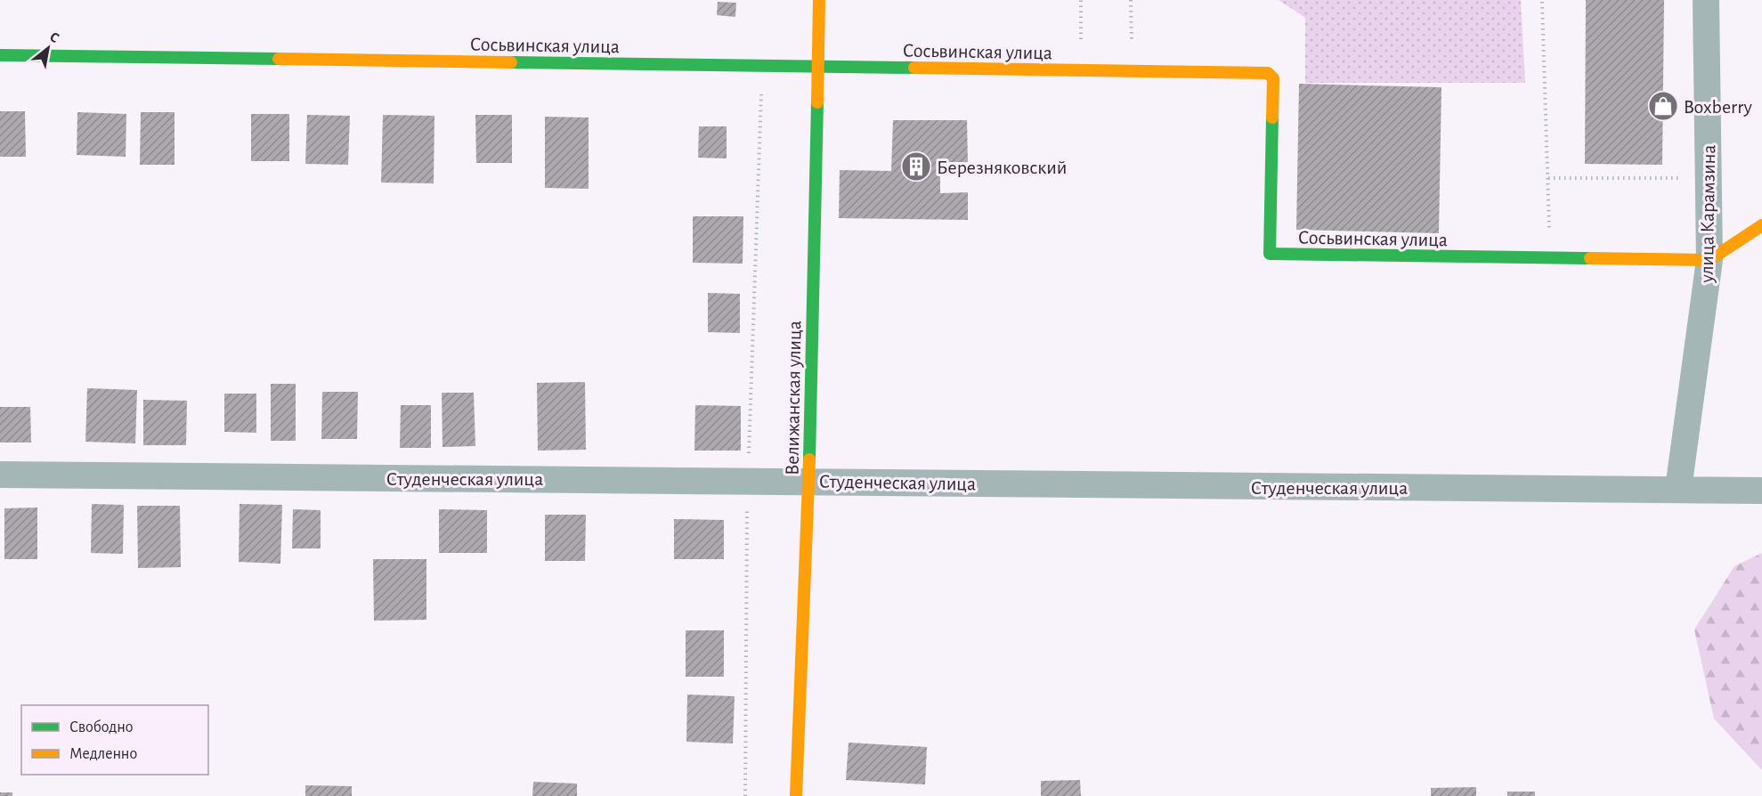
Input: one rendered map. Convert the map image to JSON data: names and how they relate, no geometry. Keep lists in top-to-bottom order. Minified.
{"streets":{"street":["Сосьвинская улица","улица Карамзина","Велижанская улица","Студенческая улица"]},"crossings":[["Сосьвинская улица","улица Карамзина"],["Сосьвинская улица","Велижанская улица"],["улица Карамзина","Студенческая улица"],["Велижанская улица","Студенческая улица"]],"places":{"shop":["Boxberry"],"building":["Березняковский"]},"legend":["Свободно","Медленно"],"north":"top right"}
